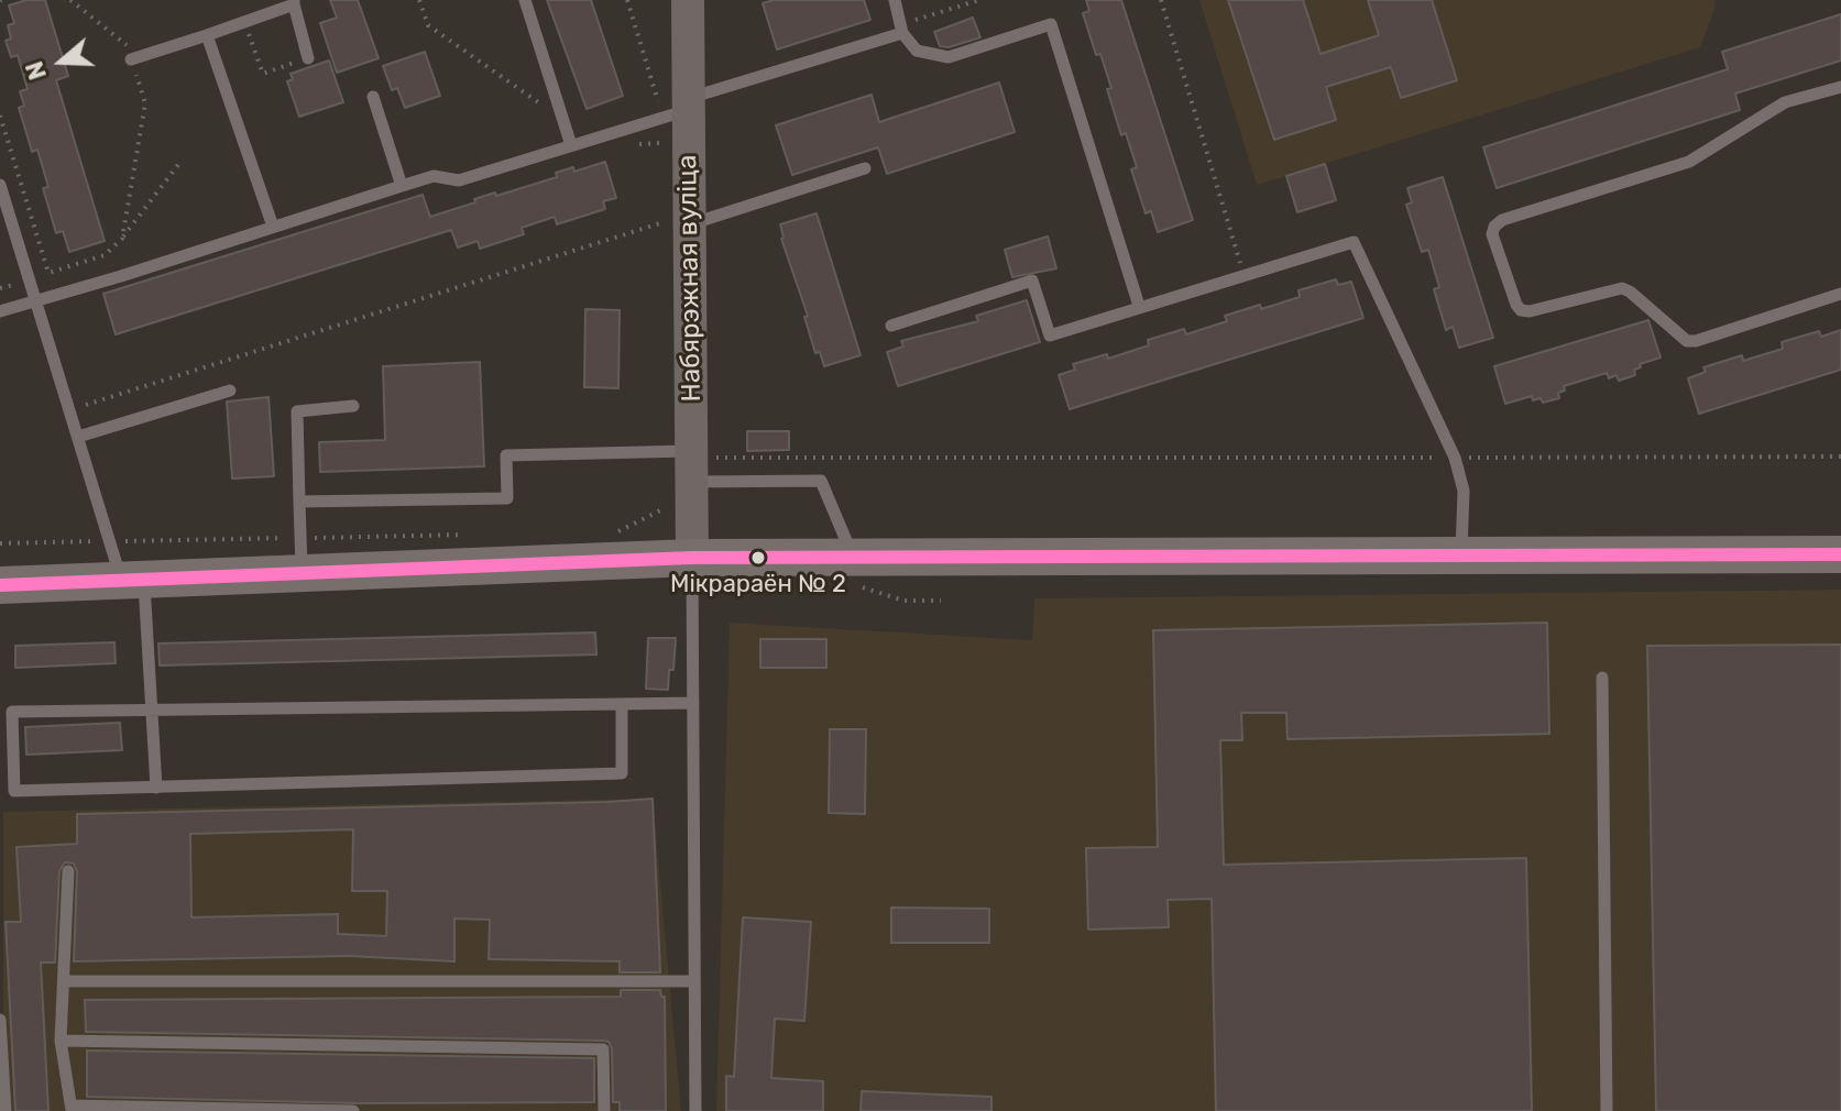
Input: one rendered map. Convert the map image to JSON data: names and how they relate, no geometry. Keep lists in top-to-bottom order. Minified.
{"streets":{"main road":["Набярэжная вуліца"]},"places":["Мікрараён № 2"],"north":"left"}
